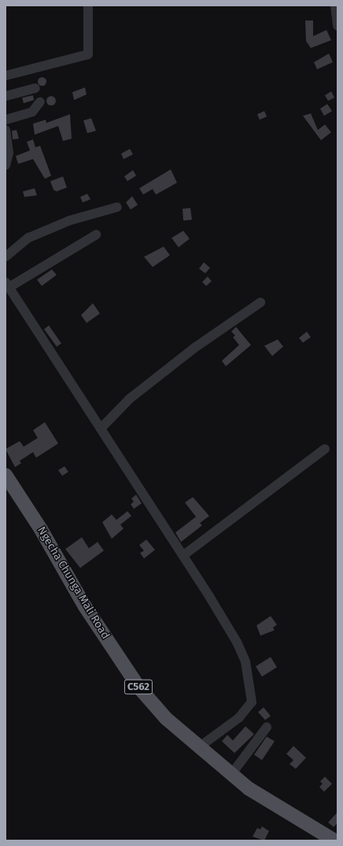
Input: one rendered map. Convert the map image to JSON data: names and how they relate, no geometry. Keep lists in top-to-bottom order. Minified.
{"streets":{"main road":["Ngecha Chunga Mali Road","C562"]}}
